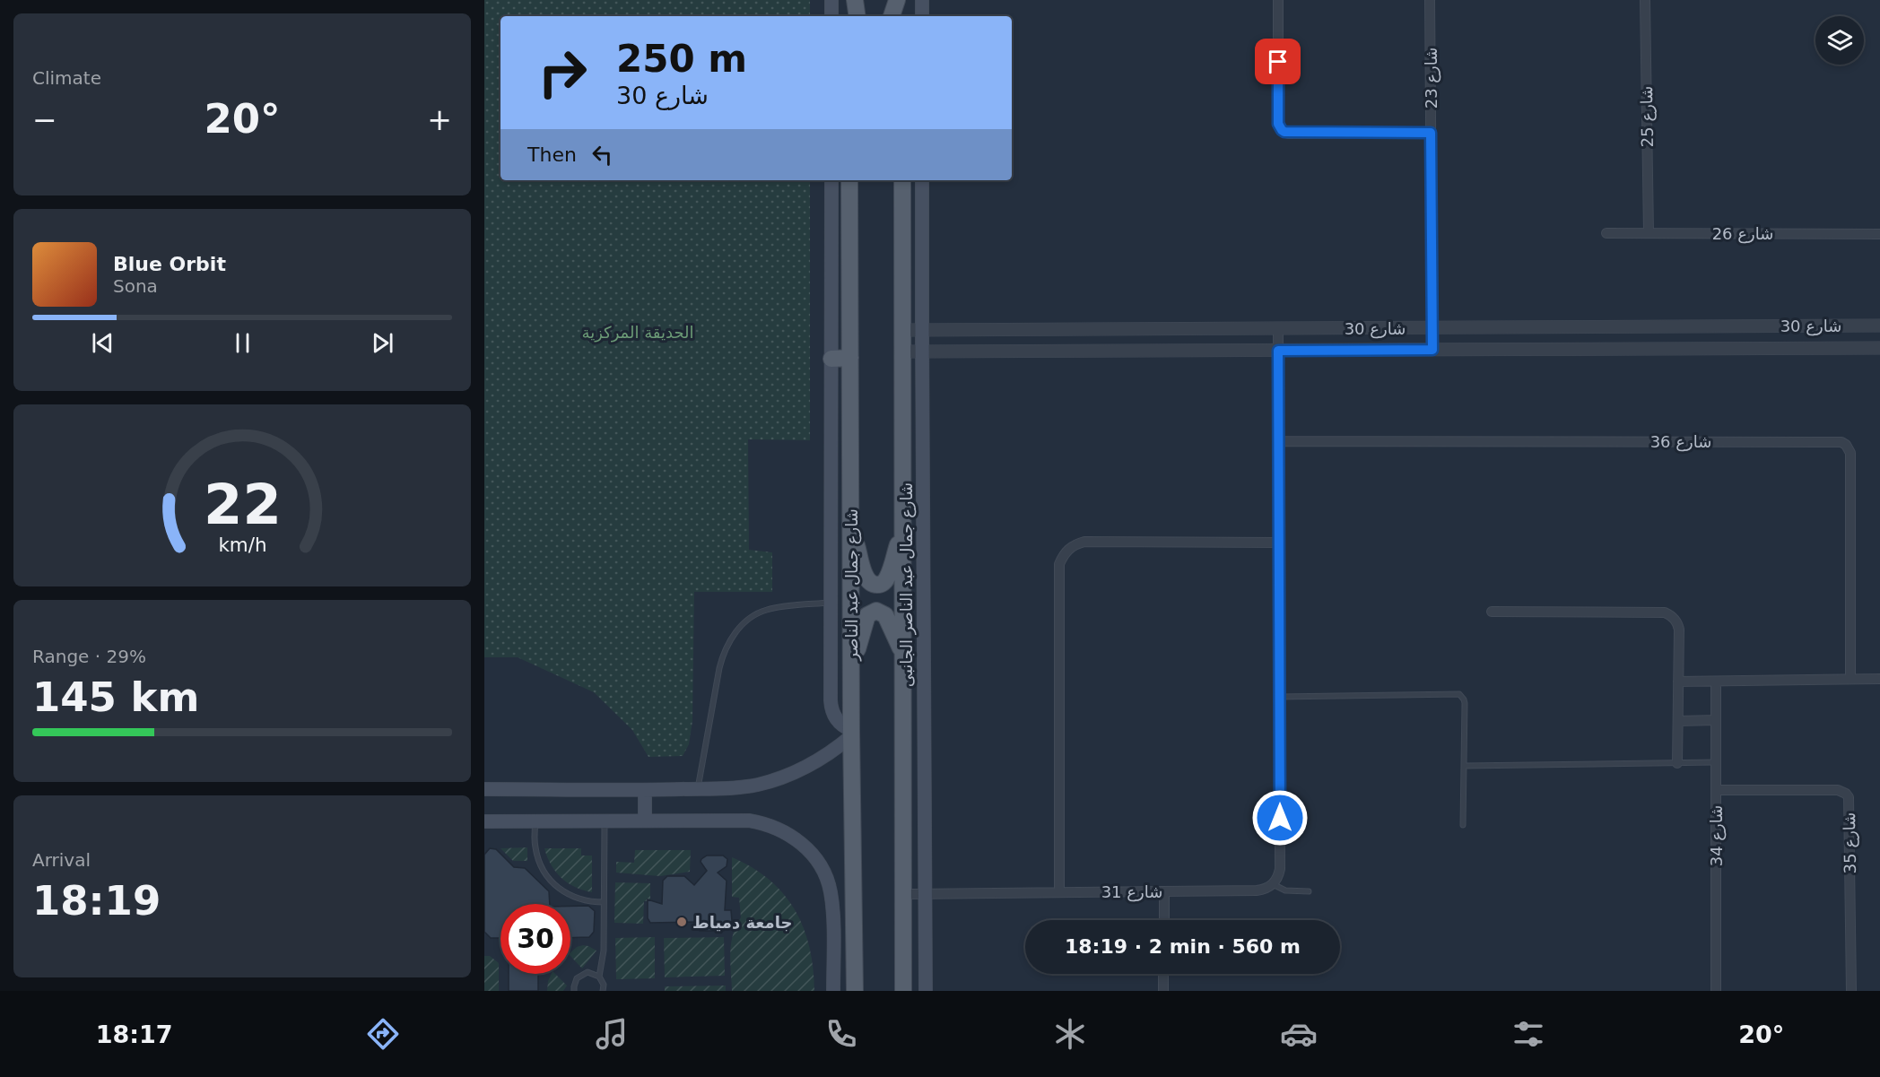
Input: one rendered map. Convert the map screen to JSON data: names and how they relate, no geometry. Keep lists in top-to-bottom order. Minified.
{"streets":{"main road":["شارع جمال عبد الناصر","شارع جمال عبد الناصر الجانبى"],"street":["شارع 23","شارع 25","شارع 26","شارع 30","شارع 36","شارع 34","شارع 35","شارع 31"]},"crossings":[["شارع 23","شارع 30"],["شارع 25","شارع 26"],["شارع 30","شارع جمال عبد الناصر الجانبى"],["شارع جمال عبد الناصر الجانبى","شارع 31"],["شارع 34","شارع 35"]],"parks":["الحديقة المركزية"],"places":["جامعة دمياط"],"page":{"tile":["Climate",["Range · 29%","145 km"],["Arrival","18:19"]],"turn":["250 m","شارع 30"],"heat":["−","20°","+"],"then":"Then","song":["Blue Orbit","Sona"],"limit":"30","trip":"18:19 · 2 min · 560 m","tabs":["18:17","20°"],"gauge":["22","km/h"]}}
